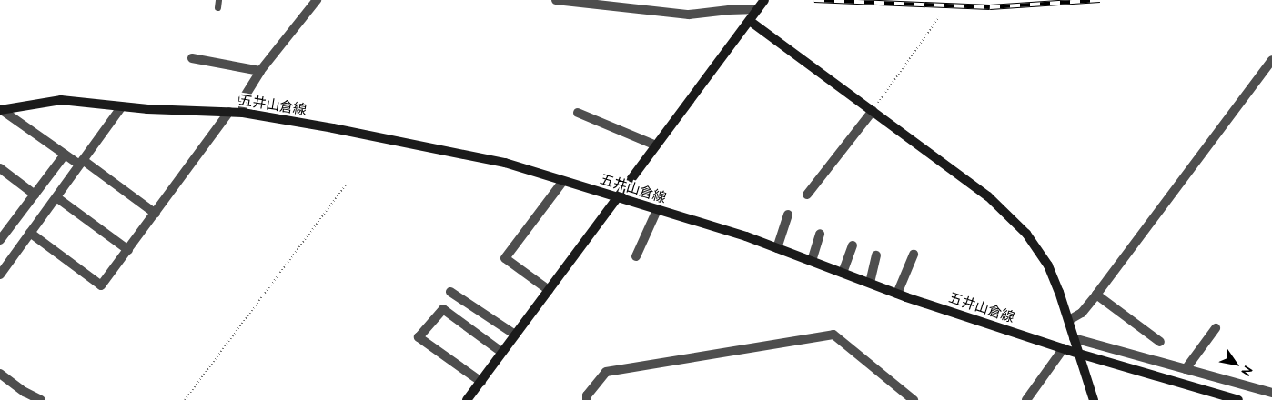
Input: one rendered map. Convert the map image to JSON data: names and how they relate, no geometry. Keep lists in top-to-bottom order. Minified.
{"streets":{"main road":["五井山倉線"]},"north":"bottom right"}
